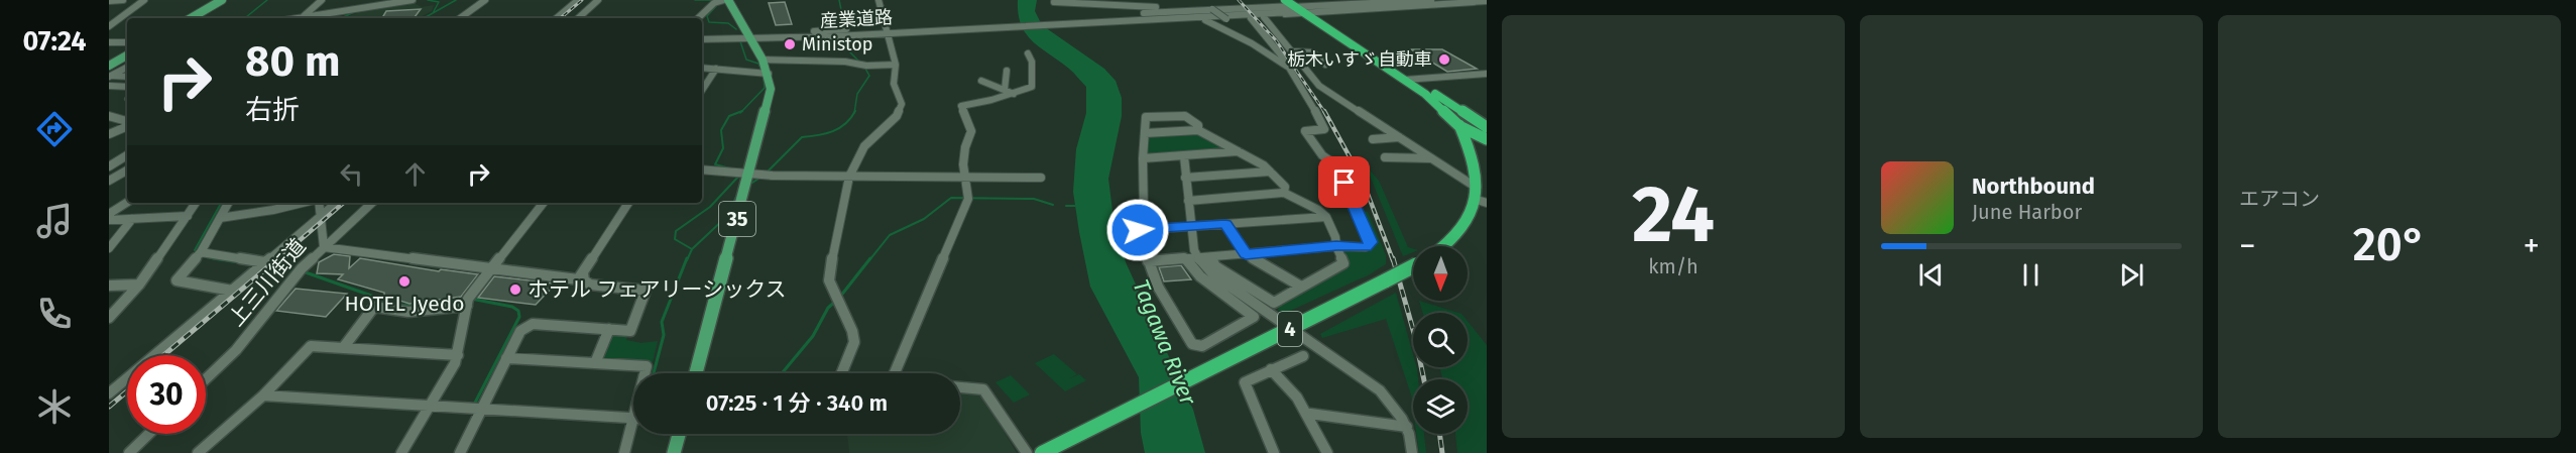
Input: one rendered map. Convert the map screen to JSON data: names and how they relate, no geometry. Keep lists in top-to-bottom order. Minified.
{"streets":{"highway":["4"],"main road":["35"],"street":["産業道路","上三川街道"]},"crossings":[["産業道路","35"]],"water":["Tagawa River"],"places":["Ministop","栃木いすゞ自動車","HOTEL Jyedo","ホテル フェアリーシックス"],"north":"bottom","page":{"tabs":"07:24","tile":[["24","km/h"],"エアコン"],"turn":["80 m","右折"],"song":["Northbound","June Harbor"],"heat":["−","20°","+"],"limit":"30","trip":"07:25 · 1 分 · 340 m"}}
